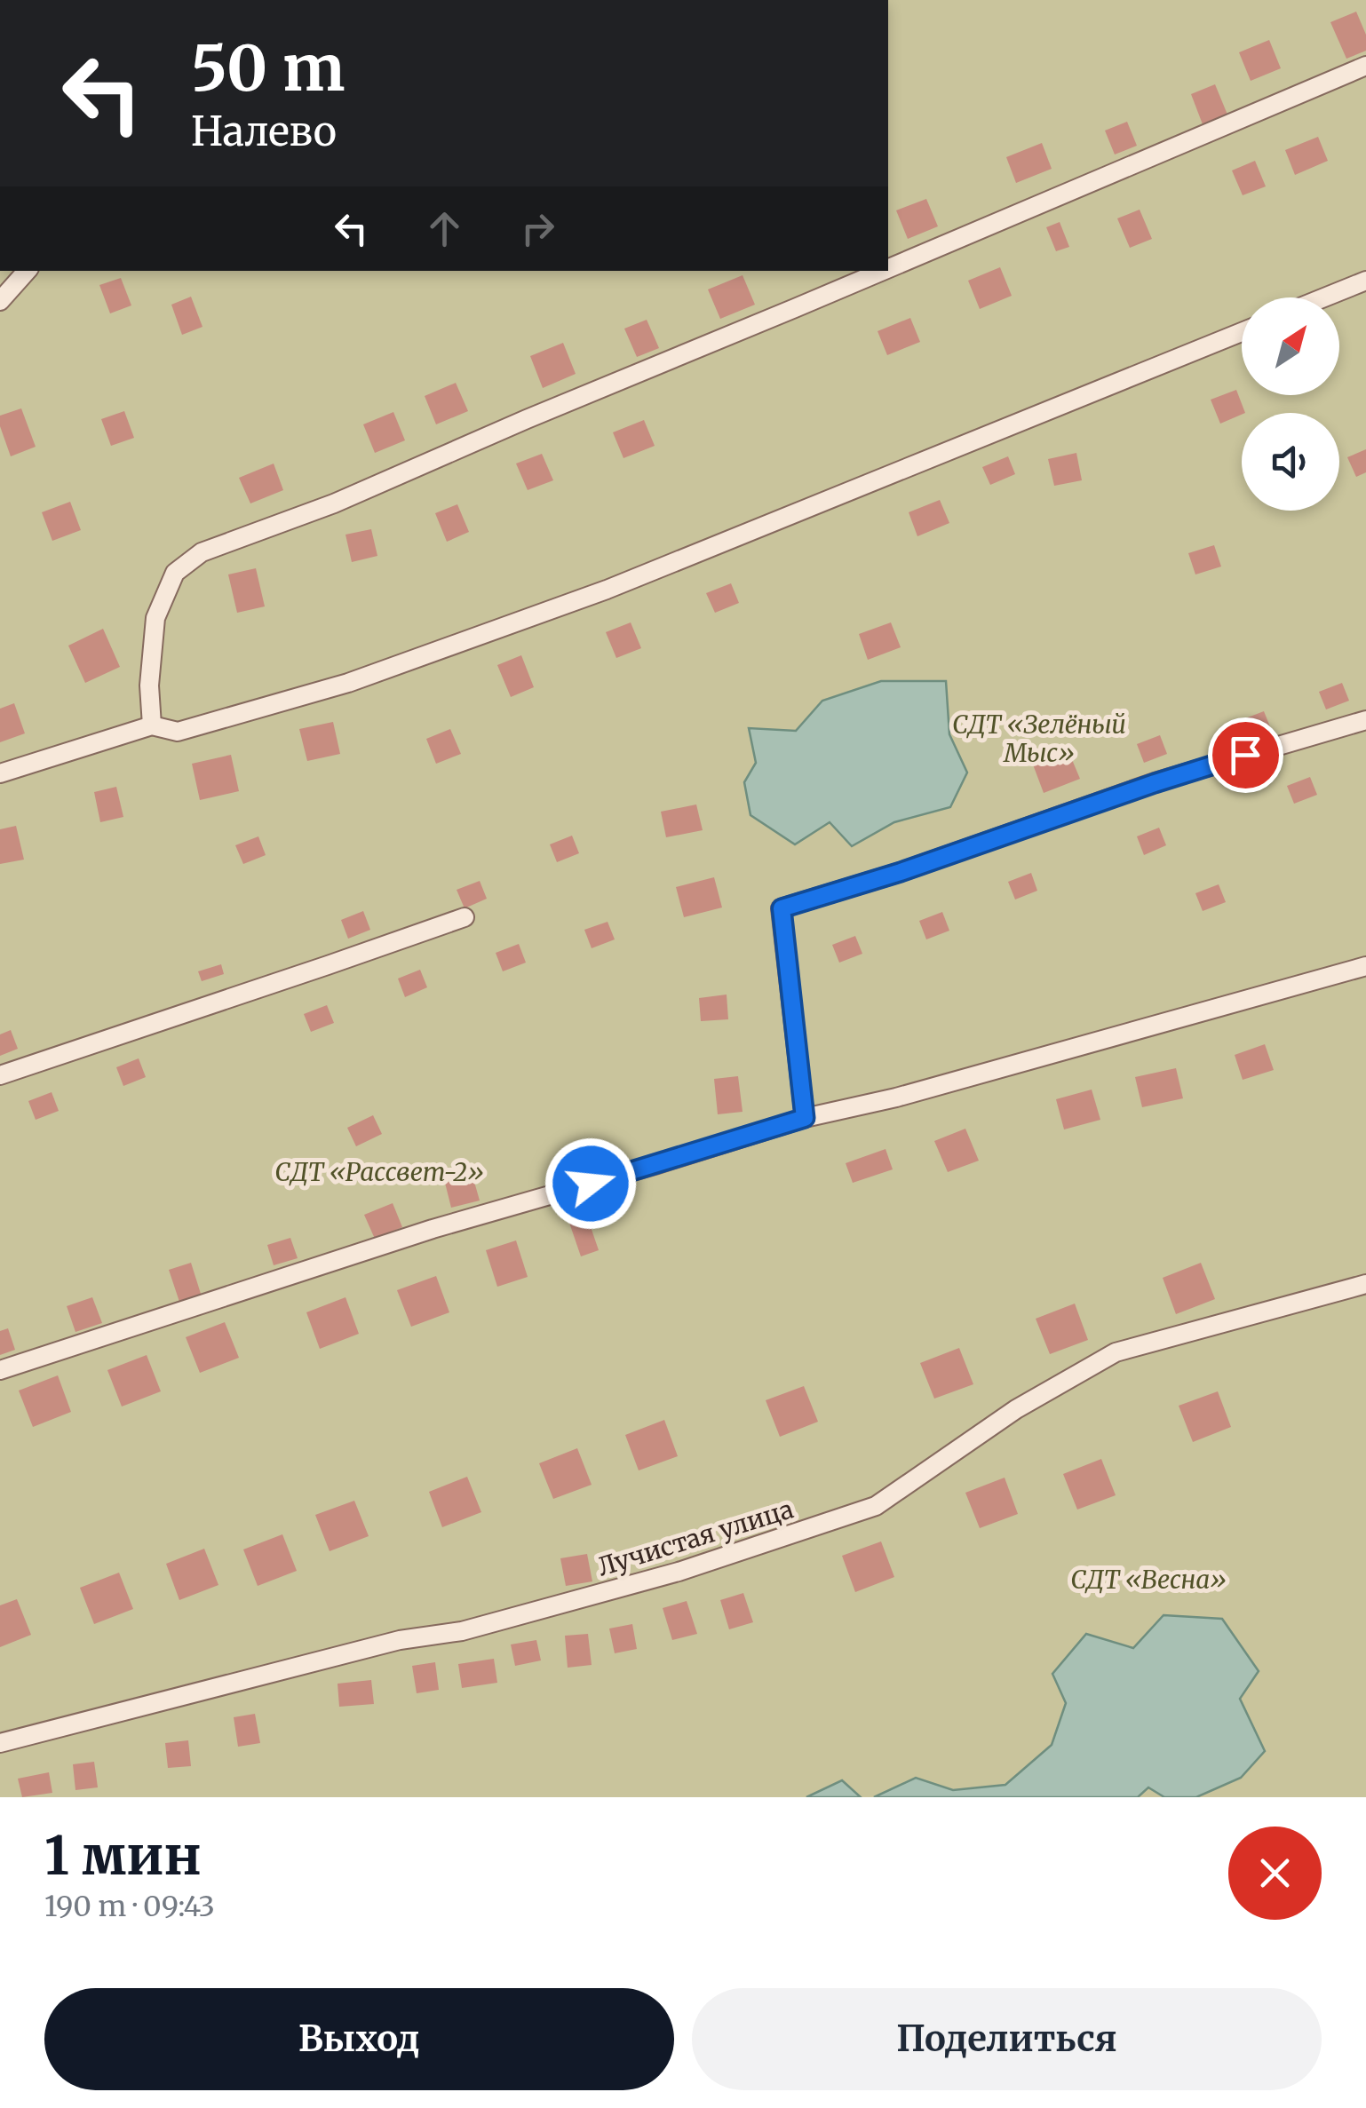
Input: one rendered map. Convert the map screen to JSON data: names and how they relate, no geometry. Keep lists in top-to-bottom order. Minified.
{"streets":{"lane":["Лучистая улица"]},"parks":["СДТ «Зелёный Мыс»","СДТ «Рассвет-2»","СДТ «Весна»"],"north":"top right","page":{"turn":["50 m","Налево"],"heading":["1 мин","190 m · 09:43"],"buttons":["Выход","Поделиться"]}}
